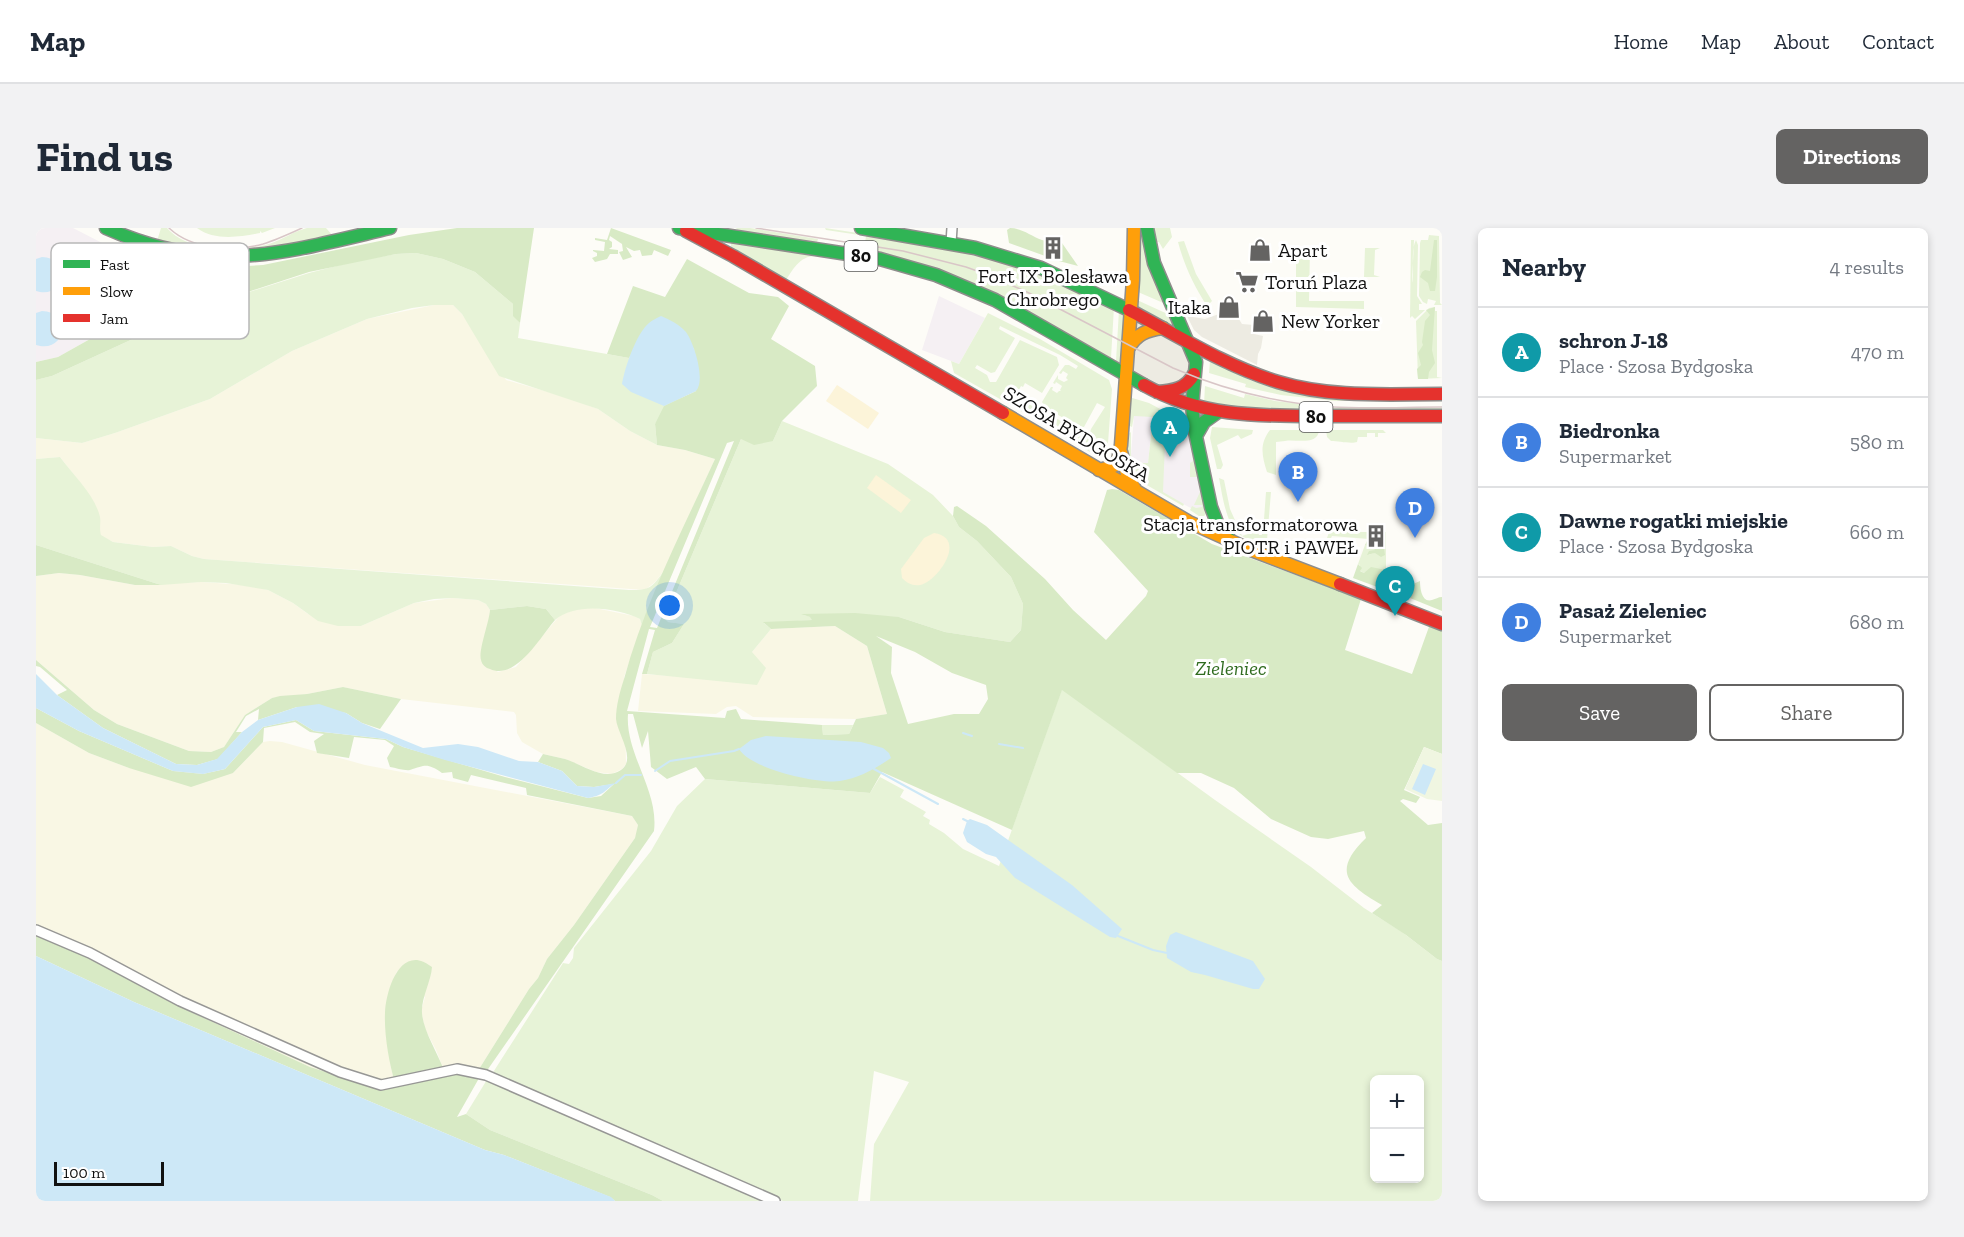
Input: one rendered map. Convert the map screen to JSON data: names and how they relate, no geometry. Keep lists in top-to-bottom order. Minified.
{"streets":{"street":["80","SZOSA BYDGOSKA"]},"crossings":[["80","SZOSA BYDGOSKA"]],"parks":["Zieleniec"],"places":{"building":["Fort IX Bolesława Chrobrego","Stacja transformatorowa PIOTR i PAWEŁ"],"shop":["Apart","Itaka","New Yorker"],"supermarket":["Toruń Plaza"]},"legend":["Fast","Slow","Jam"],"scale_bar":"100 m","page":{"header":"Map","nav":["Home","Map","About","Contact"],"buttons":["Directions",["Save","Share"]],"title":"Find us","heading":["Nearby","4 results"],"list":[{"mark":"A","name":"schron J-18","note":"Place · Szosa Bydgoska","value":"470 m"},{"mark":"B","name":"Biedronka","note":"Supermarket","value":"580 m"},{"mark":"C","name":"Dawne rogatki miejskie","note":"Place · Szosa Bydgoska","value":"660 m"},{"mark":"D","name":"Pasaż Zieleniec","note":"Supermarket","value":"680 m"}],"pins":["A","B","D","C"],"map_buttons":["+","−"],"scale":"100 m"}}
